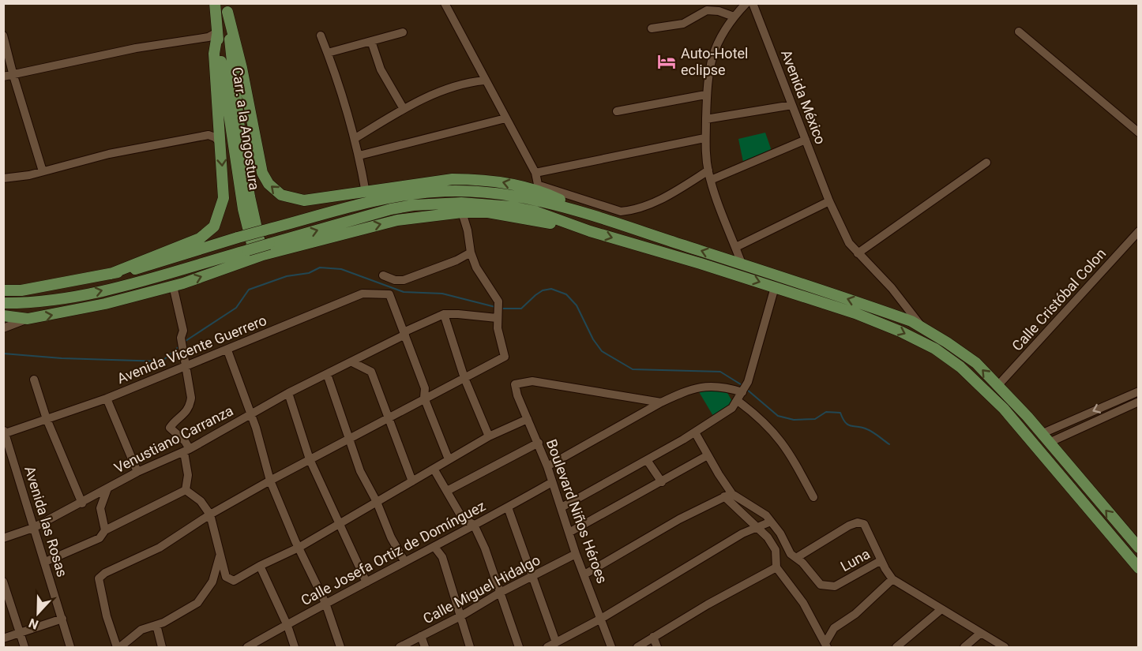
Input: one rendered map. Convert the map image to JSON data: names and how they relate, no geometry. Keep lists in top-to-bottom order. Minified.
{"streets":{"main road":["Carr. a la Angostura"],"street":["Avenida México","Calle Cristóbal Colon","Avenida Vicente Guerrero","Venustiano Carranza","Boulevard Niños Héroes","Avenida las Rosas","Calle Josefa Ortiz de Domínguez","Luna","Calle Miguel Hidalgo"]},"crossings":[["Avenida Vicente Guerrero","Venustiano Carranza"],["Avenida Vicente Guerrero","Avenida las Rosas"],["Venustiano Carranza","Avenida las Rosas"],["Boulevard Niños Héroes","Calle Josefa Ortiz de Domínguez"],["Boulevard Niños Héroes","Calle Miguel Hidalgo"]],"places":{"hotel":["Auto-Hotel eclipse"]},"north":"bottom"}
